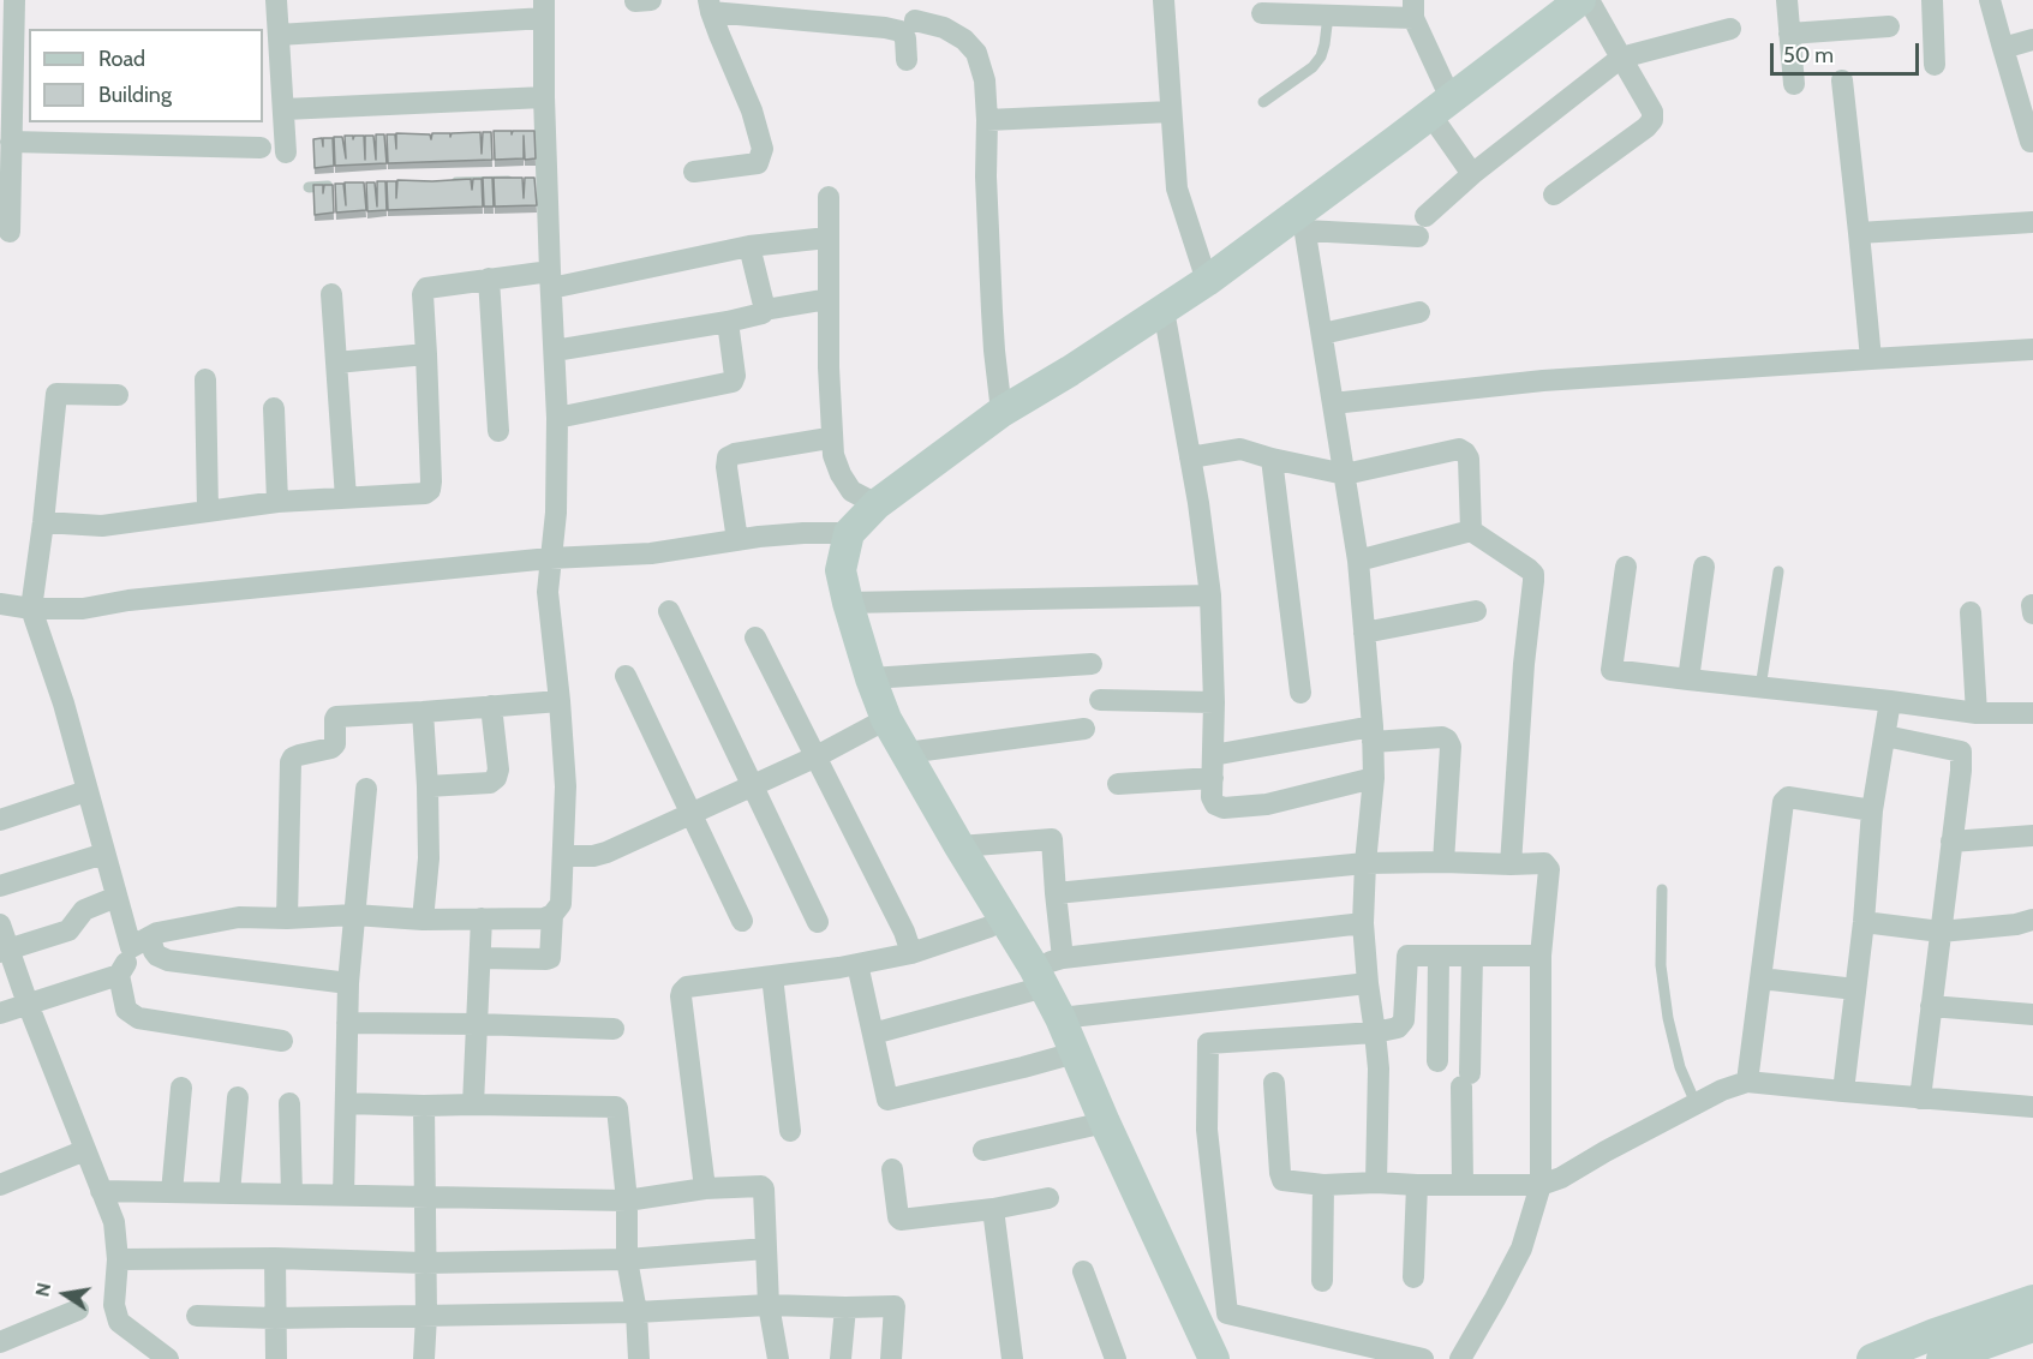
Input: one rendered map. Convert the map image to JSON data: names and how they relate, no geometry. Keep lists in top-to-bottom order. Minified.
{"legend":["Road","Building"],"scale_bar":"50 m","north":"left"}
